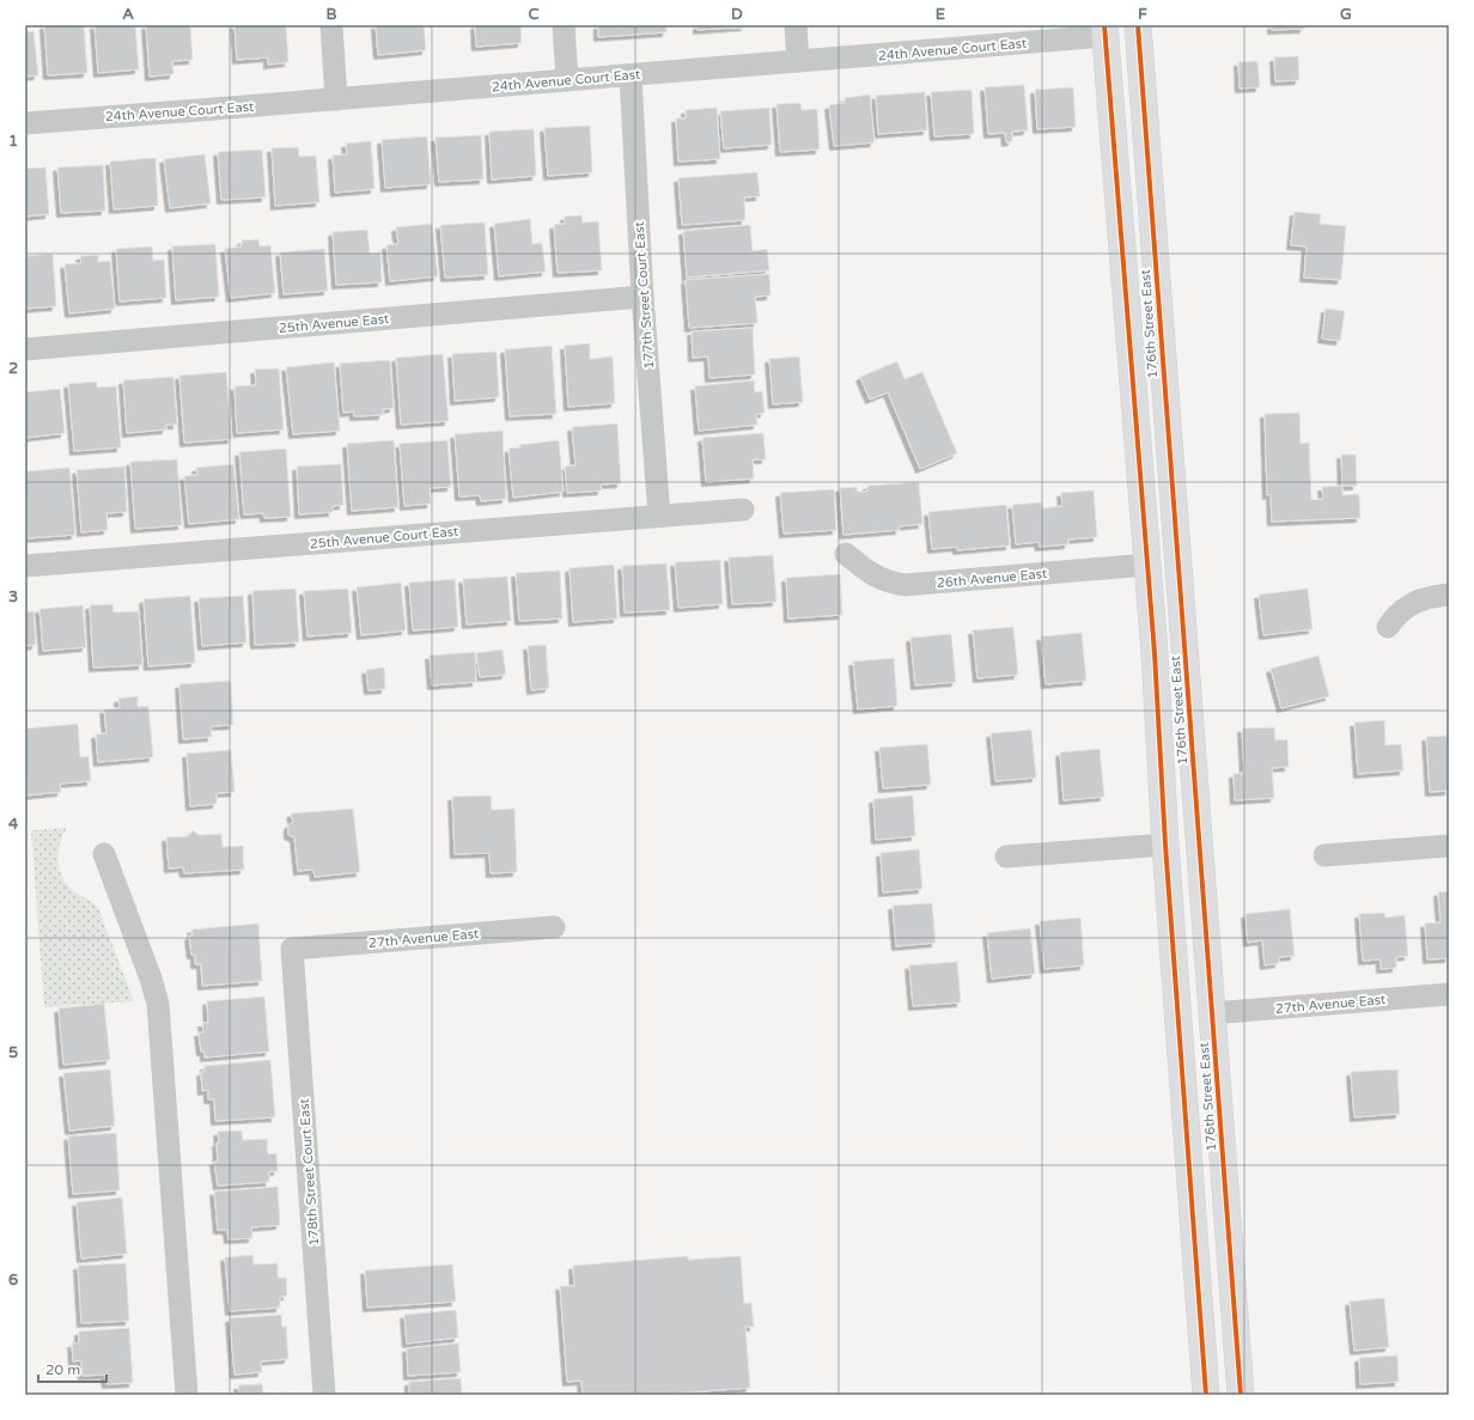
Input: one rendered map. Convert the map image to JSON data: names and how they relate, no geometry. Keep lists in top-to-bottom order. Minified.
{"streets":{"main road":["176th Street East"],"street":["24th Avenue Court East","177th Street Court East","25th Avenue East","25th Avenue Court East","26th Avenue East","27th Avenue East","178th Street Court East"]},"crossings":[["24th Avenue Court East","177th Street Court East"],["24th Avenue Court East","176th Street East"],["177th Street Court East","25th Avenue East"],["177th Street Court East","25th Avenue Court East"],["176th Street East","26th Avenue East"],["176th Street East","27th Avenue East"],["27th Avenue East","178th Street Court East"]],"scale_bar":"20 m","grid":{"columns":["A","B","C","D","E","F","G"],"rows":["1","2","3","4","5","6"]}}
